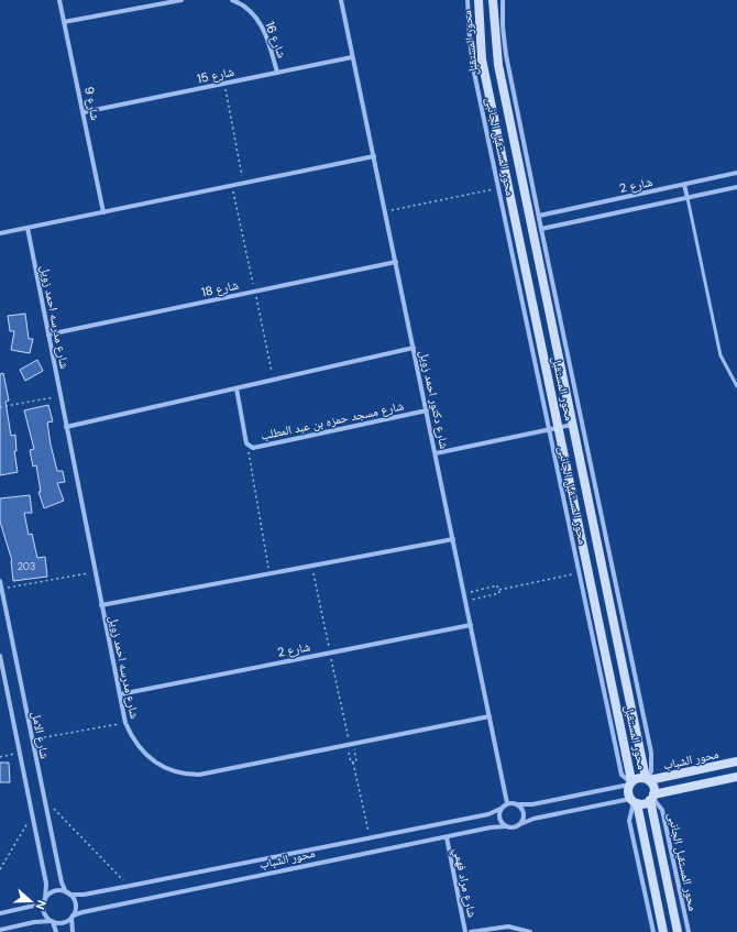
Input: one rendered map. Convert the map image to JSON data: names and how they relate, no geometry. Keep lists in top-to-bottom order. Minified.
{"streets":{"street":["شارع 16","محور المستقبل","شارع 15","شارع 9","محور المستقبل الجانبى","شارع 2","شارع 18","شارع مدرسه احمد زويل","شارع دكتور احمد زويل","شارع مسجد حمزه بن عبد المطلب","شارع الامل","محور الشباب","شارع مراد فهمي"]},"crossings":[["شارع 16","شارع 15"],["محور المستقبل","محور المستقبل الجانبى"],["محور المستقبل","محور الشباب"],["شارع 15","شارع 9"],["شارع 15","شارع دكتور احمد زويل"],["محور المستقبل الجانبى","شارع 2"],["محور المستقبل الجانبى","محور الشباب"],["شارع 2","شارع مدرسه احمد زويل"],["شارع 2","شارع دكتور احمد زويل"],["شارع 18","شارع مدرسه احمد زويل"],["شارع 18","شارع دكتور احمد زويل"],["شارع مدرسه احمد زويل","شارع دكتور احمد زويل"],["شارع دكتور احمد زويل","شارع مسجد حمزه بن عبد المطلب"],["شارع دكتور احمد زويل","محور الشباب"],["شارع الامل","محور الشباب"],["محور الشباب","شارع مراد فهمي"]],"house_numbers":["203"],"north":"right"}
